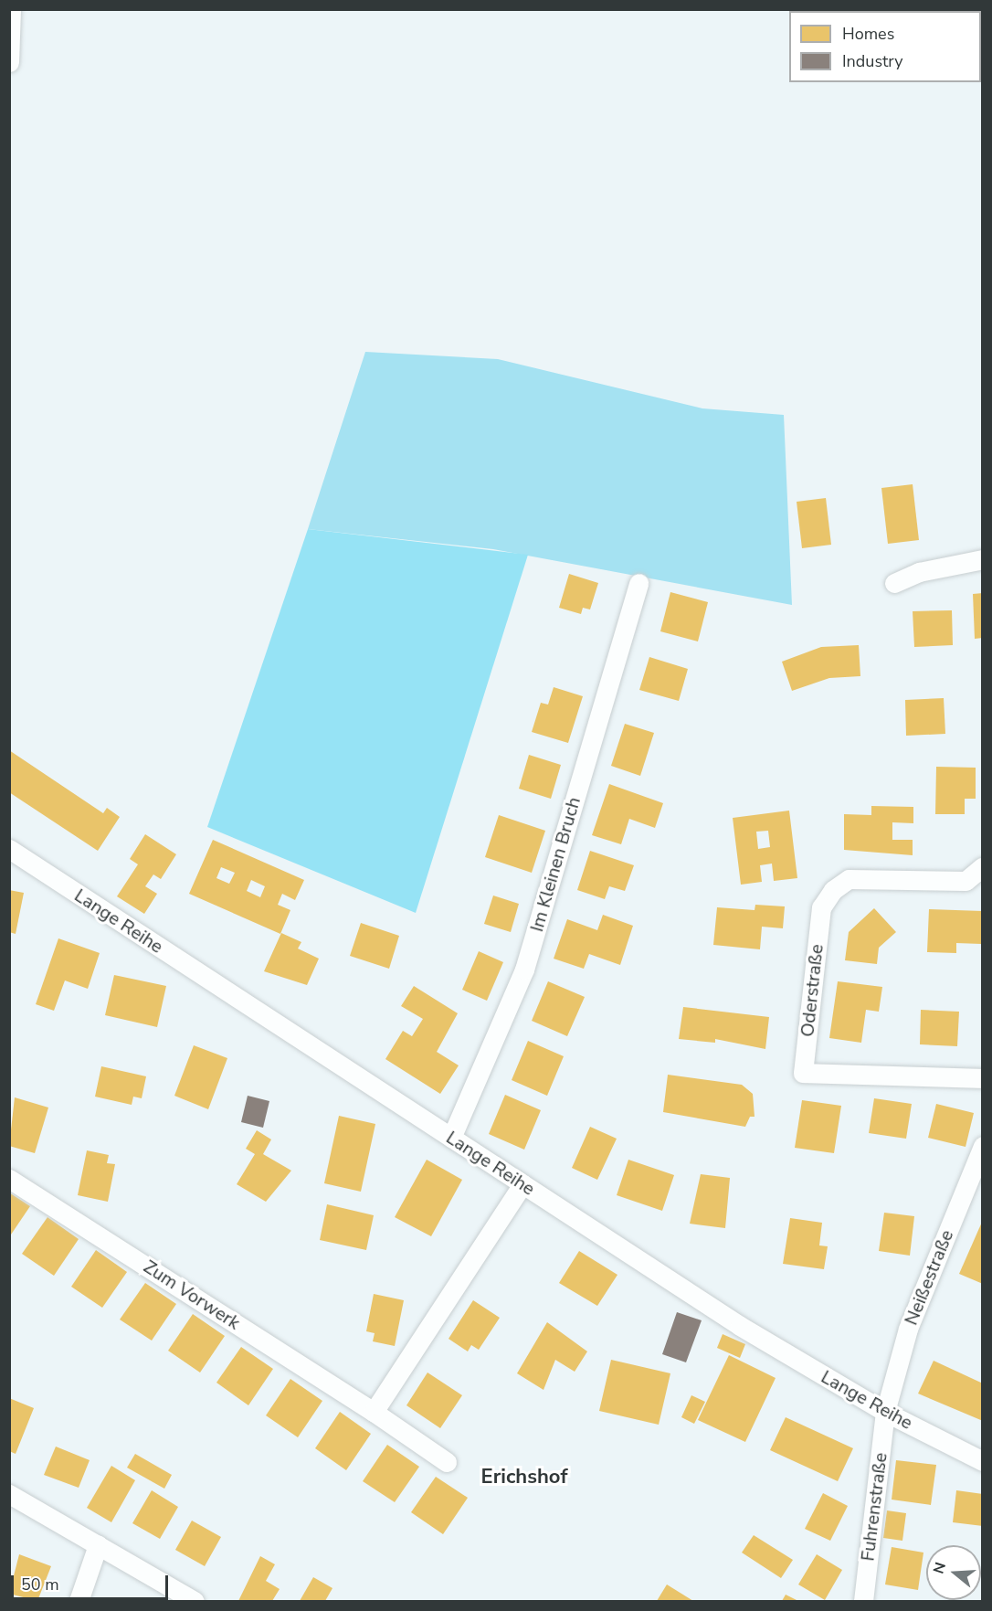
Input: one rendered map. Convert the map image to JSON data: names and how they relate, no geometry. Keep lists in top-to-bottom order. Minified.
{"streets":{"street":["Im Kleinen Bruch","Lange Reihe","Oderstraße","Neißestraße","Zum Vorwerk","Fuhrenstraße"]},"crossings":[["Im Kleinen Bruch","Lange Reihe"],["Lange Reihe","Neißestraße"],["Lange Reihe","Fuhrenstraße"],["Neißestraße","Fuhrenstraße"]],"districts":["Erichshof"],"legend":["Homes","Industry"],"scale_bar":"50 m","north":"left"}
